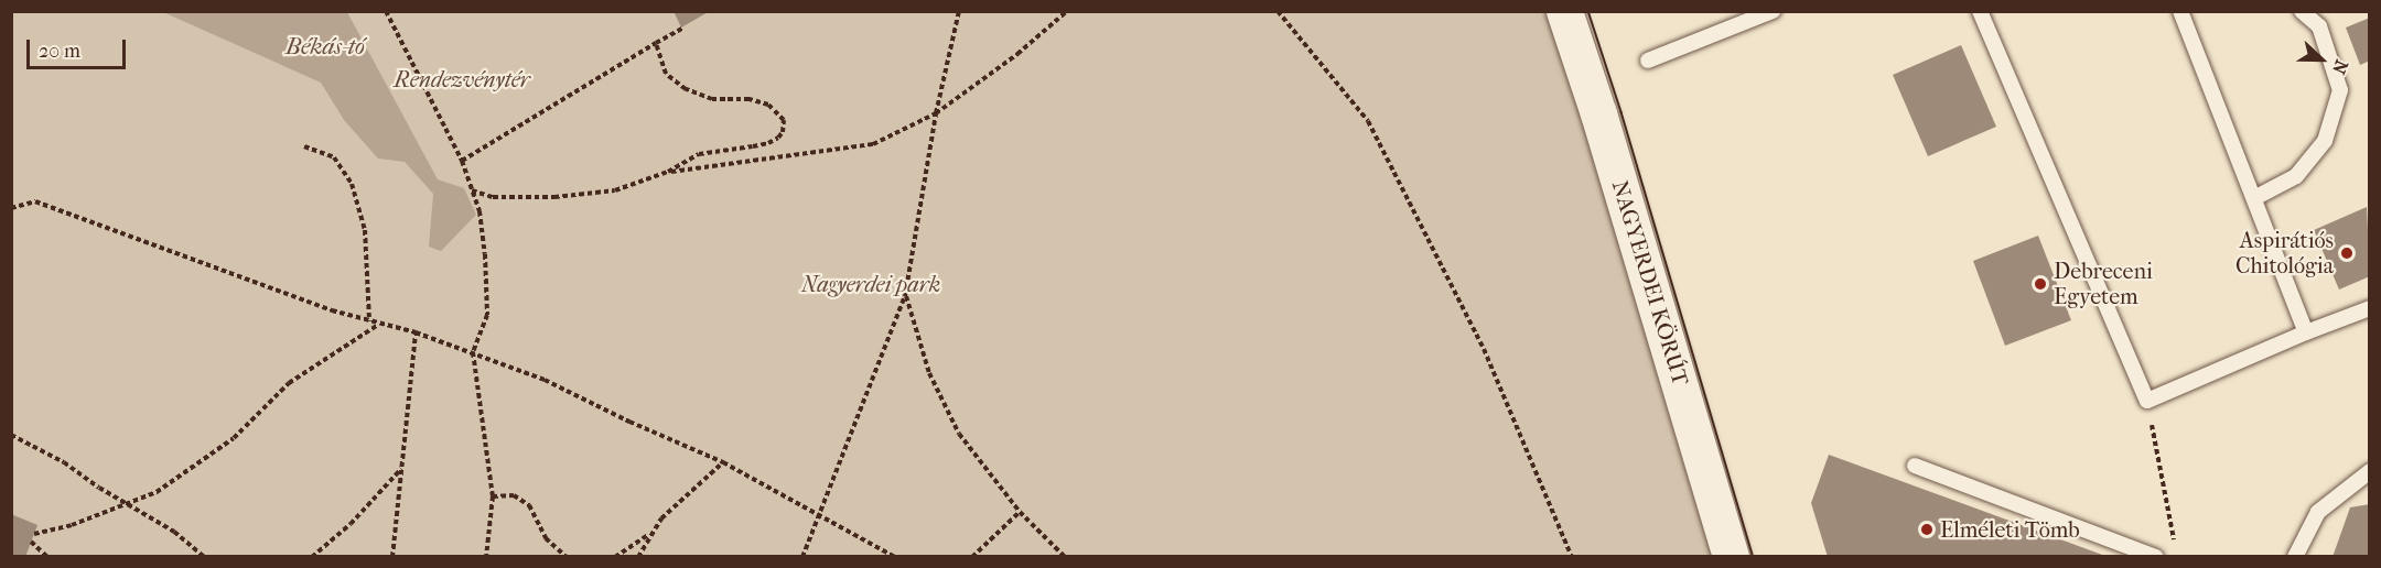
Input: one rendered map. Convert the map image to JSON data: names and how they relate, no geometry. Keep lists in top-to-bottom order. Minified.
{"streets":{"street":["NAGYERDEI KÖRÚT"]},"water":["Békás-tó"],"parks":["Rendezvénytér","Nagyerdei park"],"places":["Aspirátiós Chitológia","Debreceni Egyetem","Elméleti Tömb"],"scale_bar":"20 m","north":"right"}
